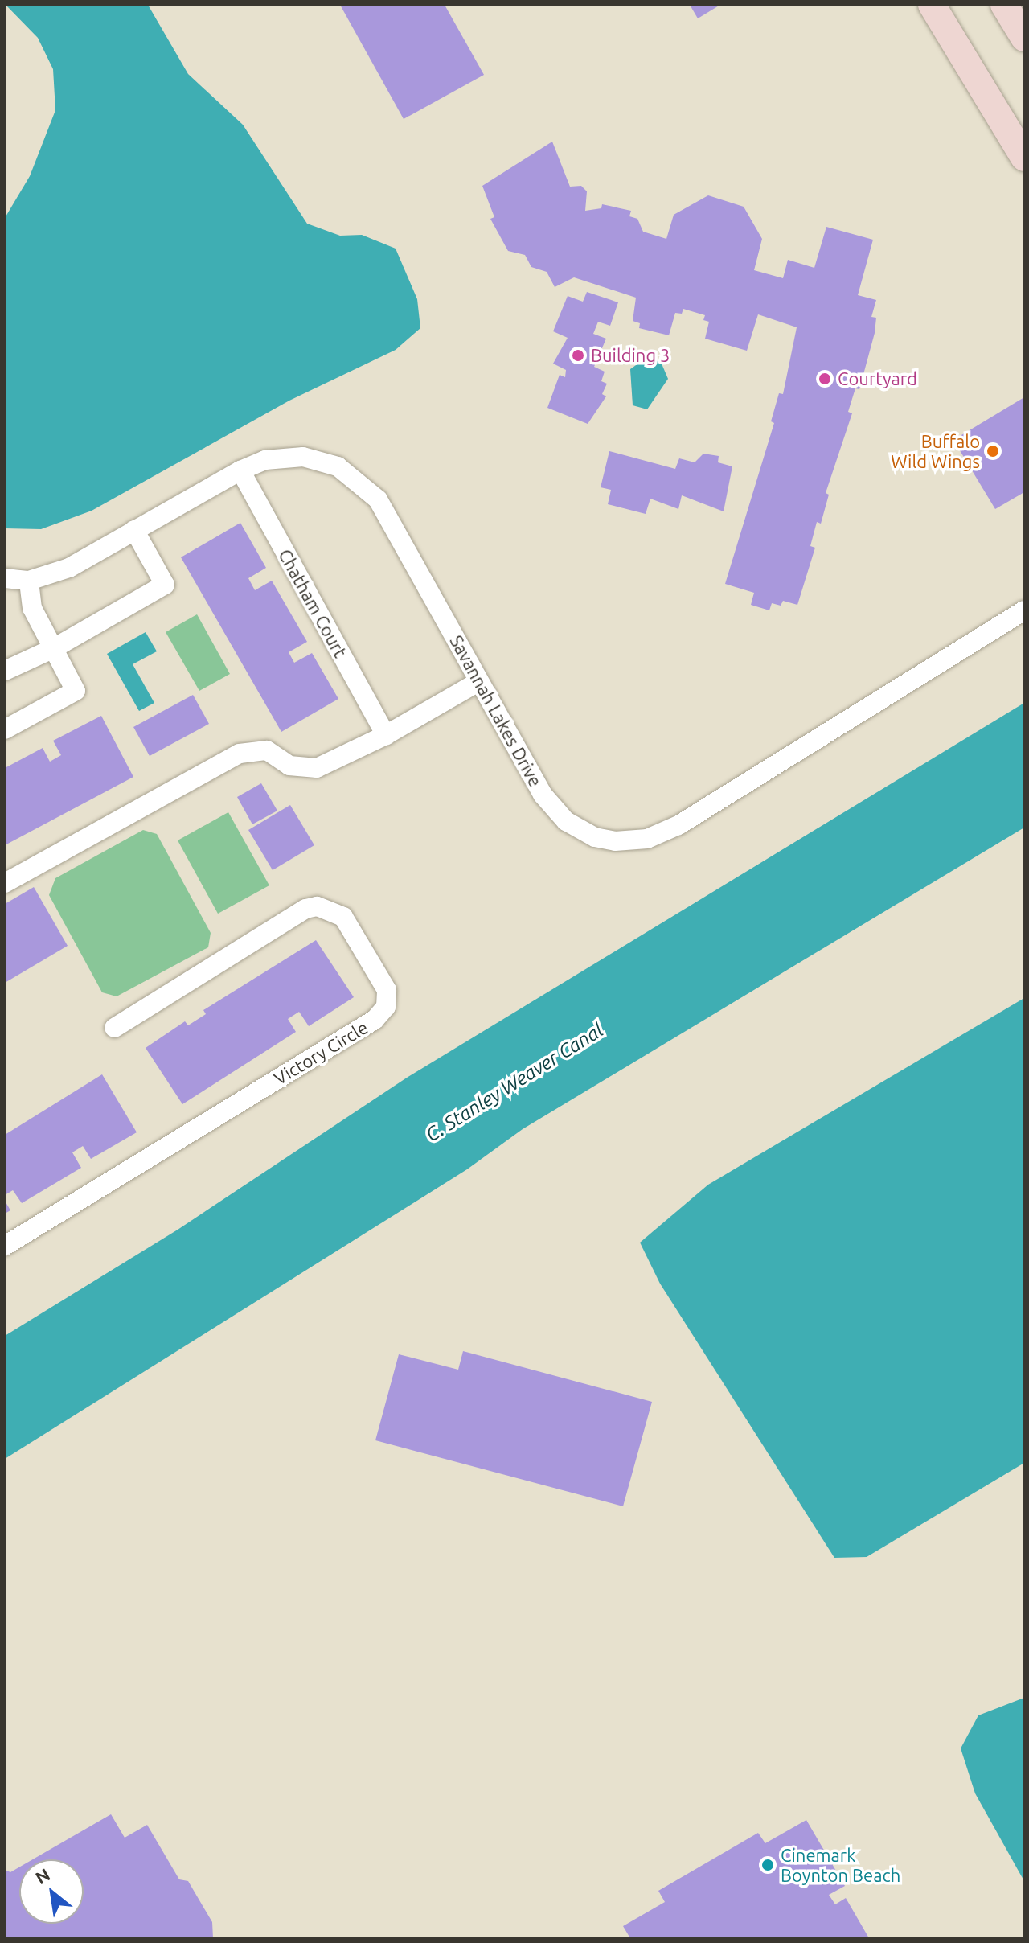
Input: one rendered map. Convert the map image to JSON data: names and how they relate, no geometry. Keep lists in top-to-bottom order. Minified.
{"streets":{"street":["Chatham Court","Savannah Lakes Drive","Victory Circle"]},"crossings":[["Chatham Court","Savannah Lakes Drive"]],"water":["C. Stanley Weaver Canal"],"places":["Building 3","Courtyard","Buffalo Wild Wings","Cinemark Boynton Beach"],"north":"top left"}
